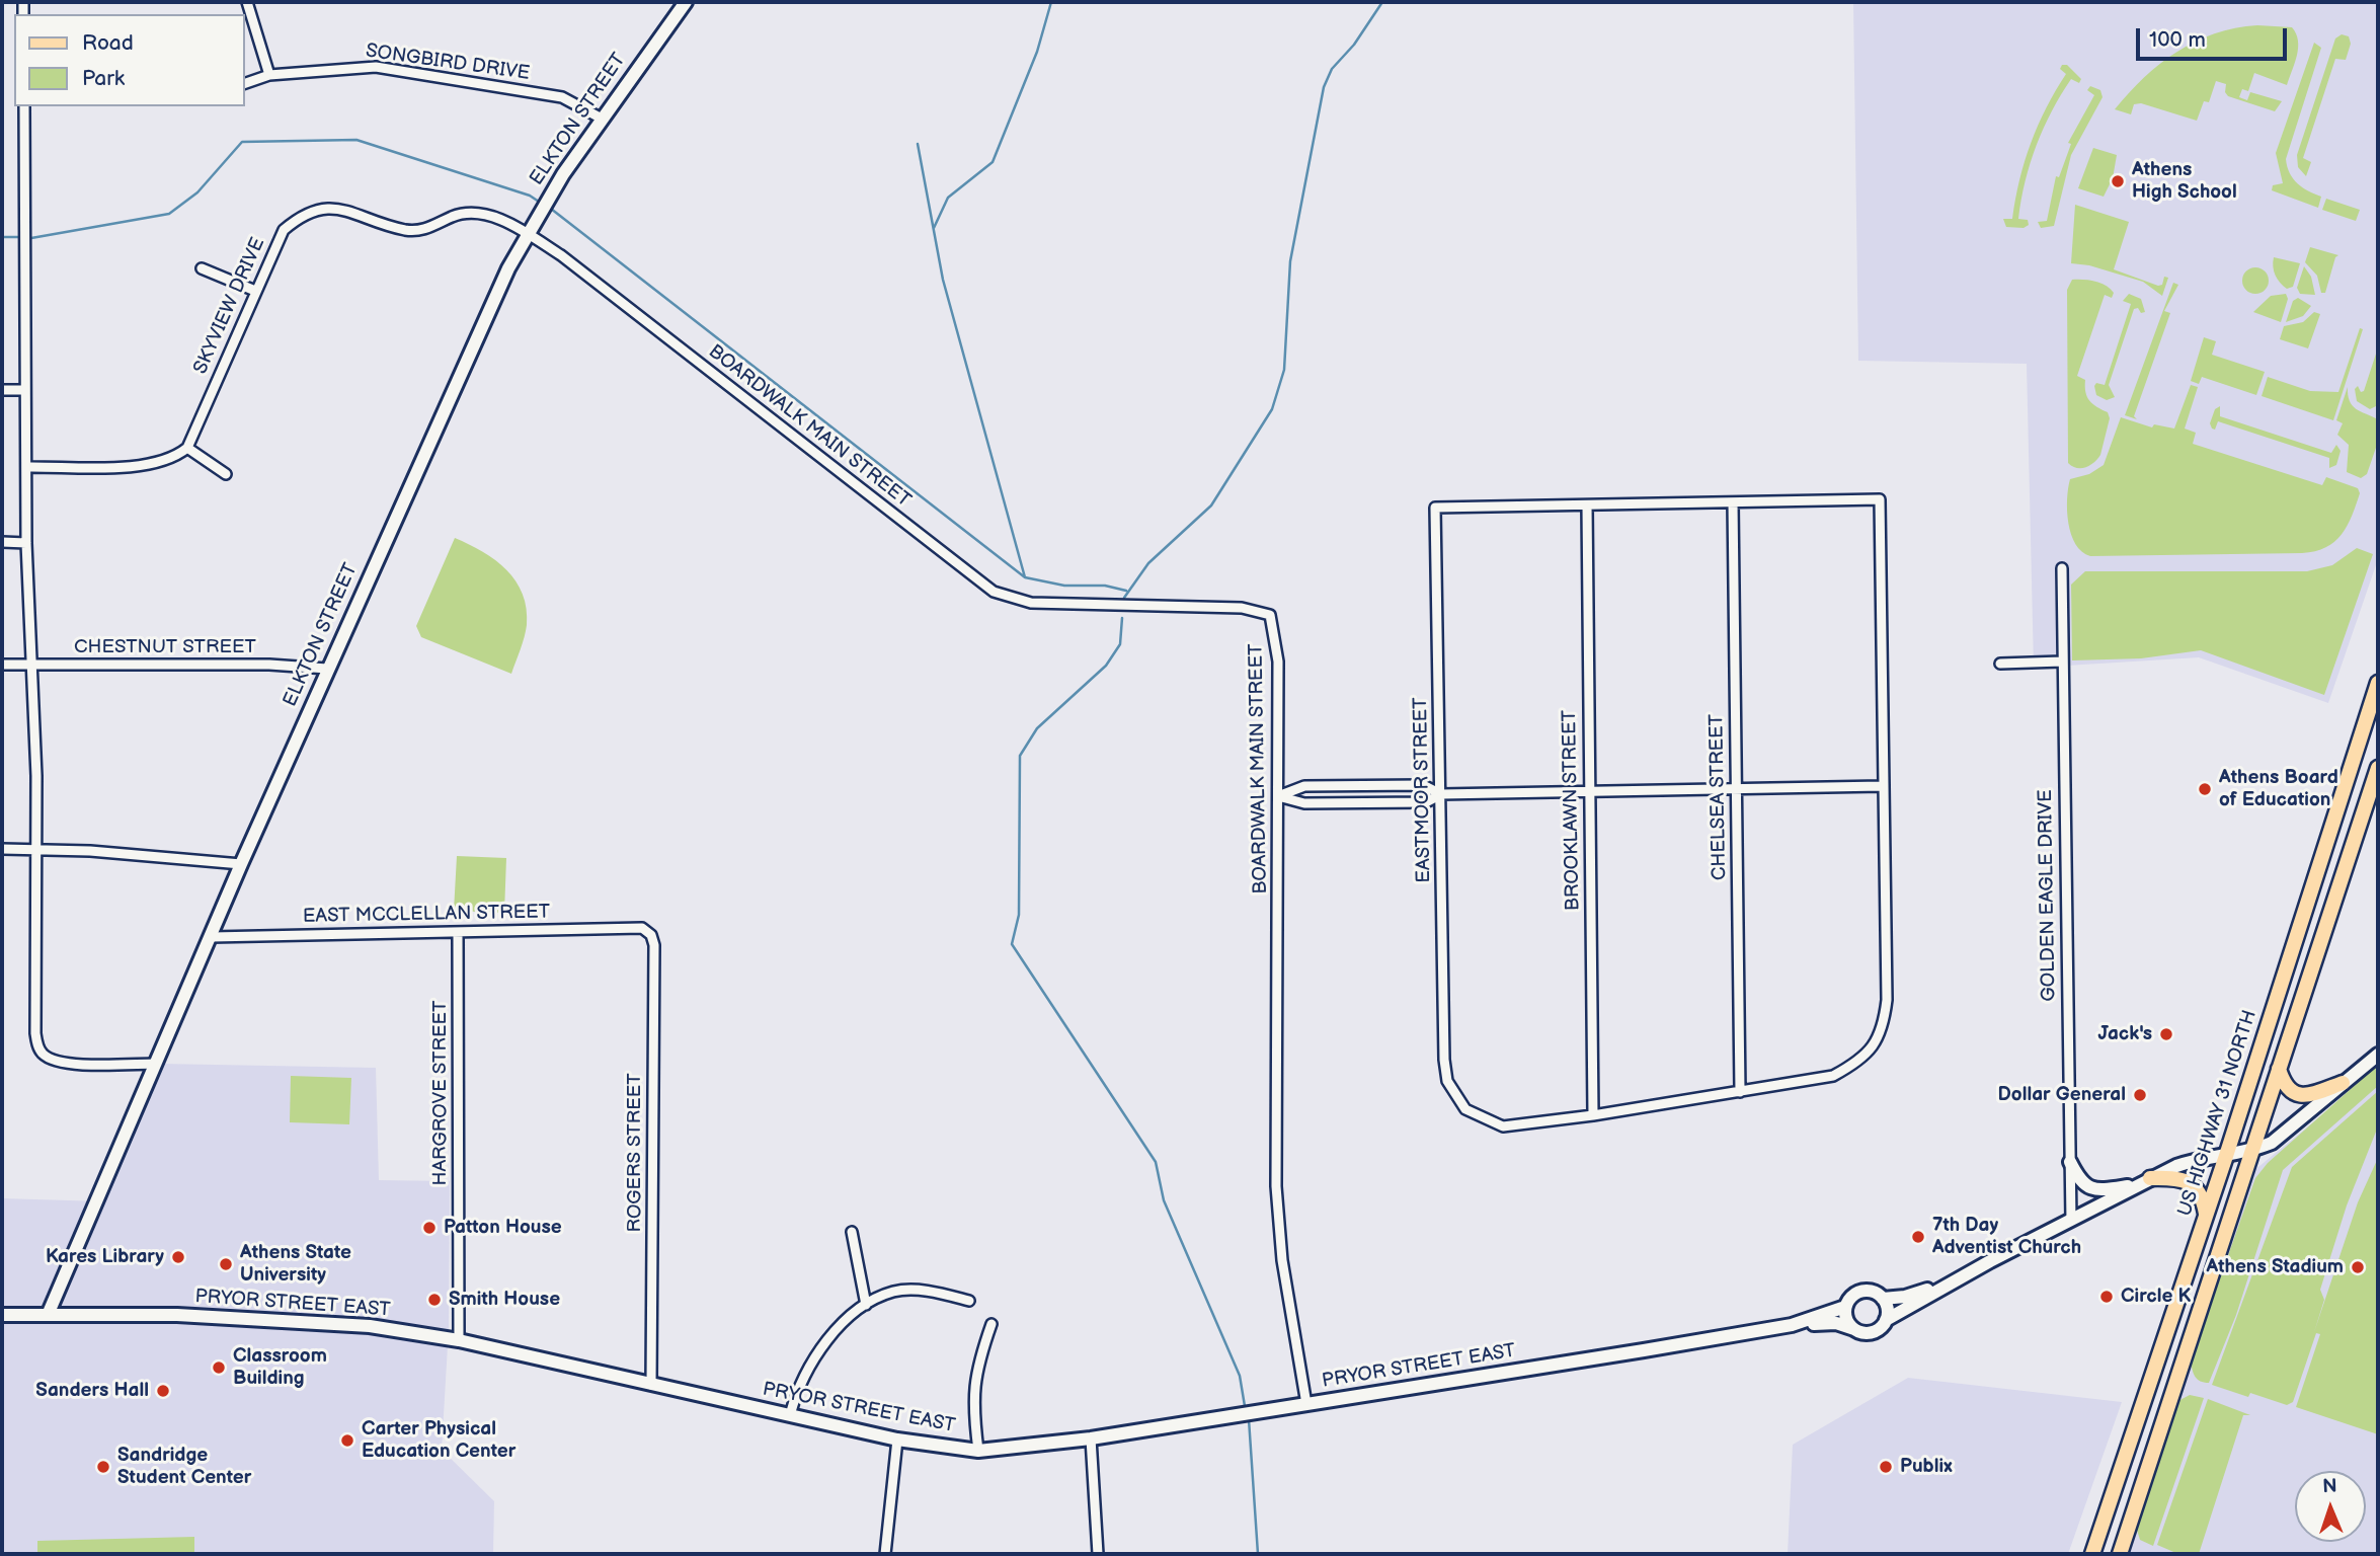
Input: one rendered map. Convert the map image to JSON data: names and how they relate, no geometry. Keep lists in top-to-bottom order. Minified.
{"streets":{"main road":["US HIGHWAY 31 NORTH"],"street":["SONGBIRD DRIVE","ELKTON STREET","SKYVIEW DRIVE","BOARDWALK MAIN STREET","CHESTNUT STREET","EASTMOOR STREET","CHELSEA STREET","BROOKLAWN STREET","GOLDEN EAGLE DRIVE","EAST MCCLELLAN STREET","HARGROVE STREET","ROGERS STREET","PRYOR STREET EAST"]},"crossings":[["SONGBIRD DRIVE","ELKTON STREET"],["ELKTON STREET","SKYVIEW DRIVE"],["ELKTON STREET","BOARDWALK MAIN STREET"],["ELKTON STREET","CHESTNUT STREET"],["ELKTON STREET","EAST MCCLELLAN STREET"],["ELKTON STREET","PRYOR STREET EAST"],["SKYVIEW DRIVE","BOARDWALK MAIN STREET"],["BOARDWALK MAIN STREET","PRYOR STREET EAST"],["EASTMOOR STREET","CHELSEA STREET"],["EASTMOOR STREET","BROOKLAWN STREET"],["EAST MCCLELLAN STREET","HARGROVE STREET"],["EAST MCCLELLAN STREET","ROGERS STREET"],["HARGROVE STREET","PRYOR STREET EAST"],["ROGERS STREET","PRYOR STREET EAST"]],"places":["Athens High School","Athens Board of Education","Jack's","Dollar General","Patton House","7th Day Adventist Church","Kares Library","Athens State University","Athens Stadium","Circle K","Smith House","Classroom Building","Sanders Hall","Carter Physical Education Center","Sandridge Student Center","Publix"],"legend":["Road","Park"],"scale_bar":"100 m","north":"top"}
